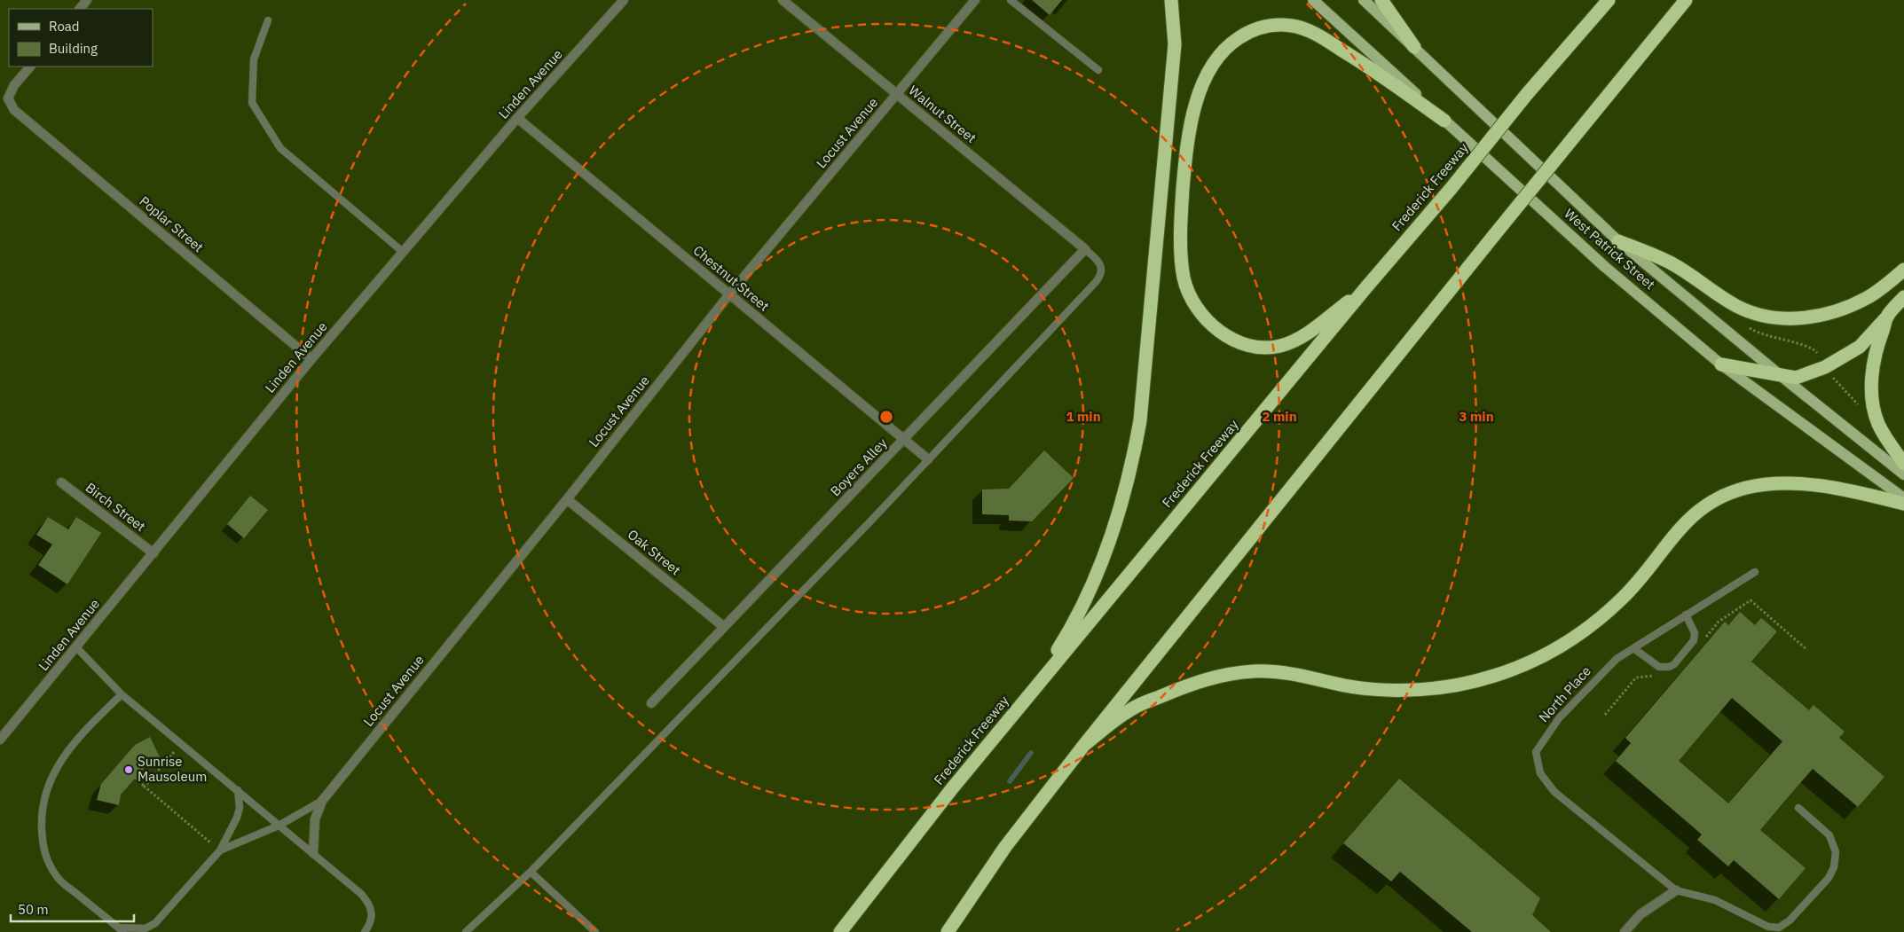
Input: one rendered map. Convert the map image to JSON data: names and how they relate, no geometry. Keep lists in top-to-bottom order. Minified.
{"streets":{"highway":["Frederick Freeway"],"main road":["West Patrick Street"],"street":["Linden Avenue","Walnut Street","Locust Avenue","Poplar Street","Chestnut Street","Boyers Alley","Birch Street","Oak Street"],"lane":["North Place"]},"crossings":[["Linden Avenue","Poplar Street"],["Linden Avenue","Chestnut Street"],["Linden Avenue","Birch Street"],["Walnut Street","Locust Avenue"],["Walnut Street","Boyers Alley"],["Locust Avenue","Chestnut Street"],["Locust Avenue","Oak Street"],["Chestnut Street","Boyers Alley"],["Boyers Alley","Oak Street"]],"places":["Sunrise Mausoleum"],"legend":["Road","Building"],"scale_bar":"50 m","rings":["1 min","2 min","3 min"]}
